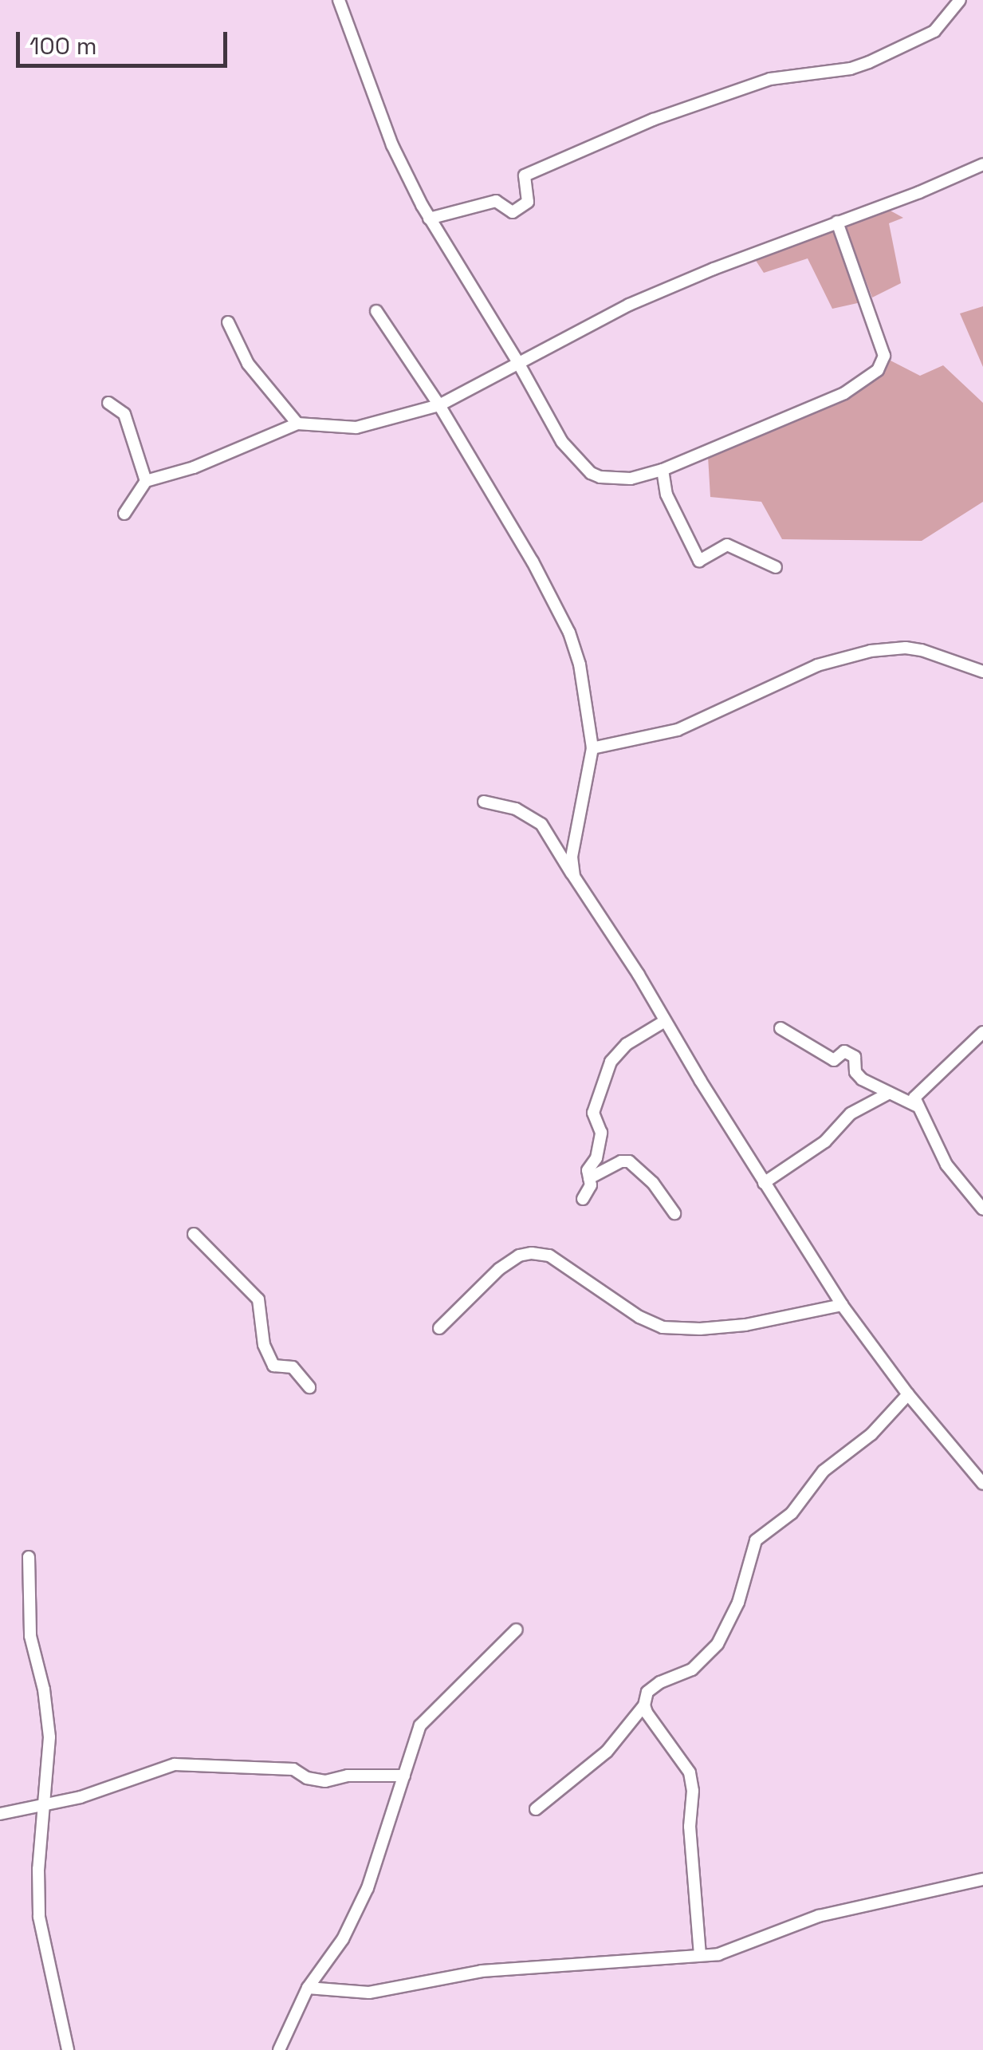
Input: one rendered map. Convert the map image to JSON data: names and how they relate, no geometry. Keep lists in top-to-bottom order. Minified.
{"scale_bar":"100 m"}
